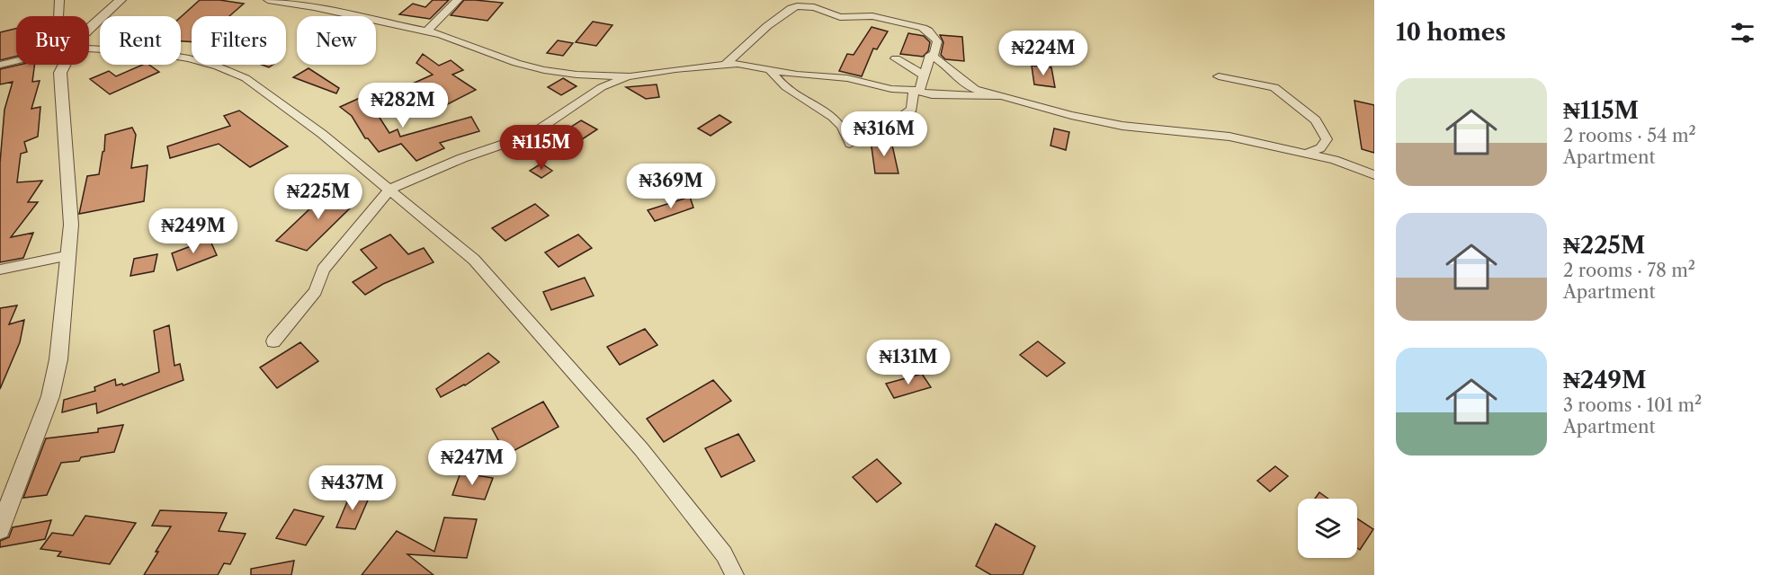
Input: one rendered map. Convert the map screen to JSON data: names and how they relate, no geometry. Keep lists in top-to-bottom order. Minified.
{"page":{"heading":"10 homes","chip":["Buy","Rent","Filters","New"],"price":["₦224M","₦282M","₦316M","₦115M","₦369M","₦225M","₦249M","₦131M","₦247M","₦437M"],"list":[{"name":"₦115M","note":"2 rooms · 54 m² · Apartment"},{"name":"₦225M","note":"2 rooms · 78 m² · Apartment"},{"name":"₦249M","note":"3 rooms · 101 m² · Apartment"}]}}
